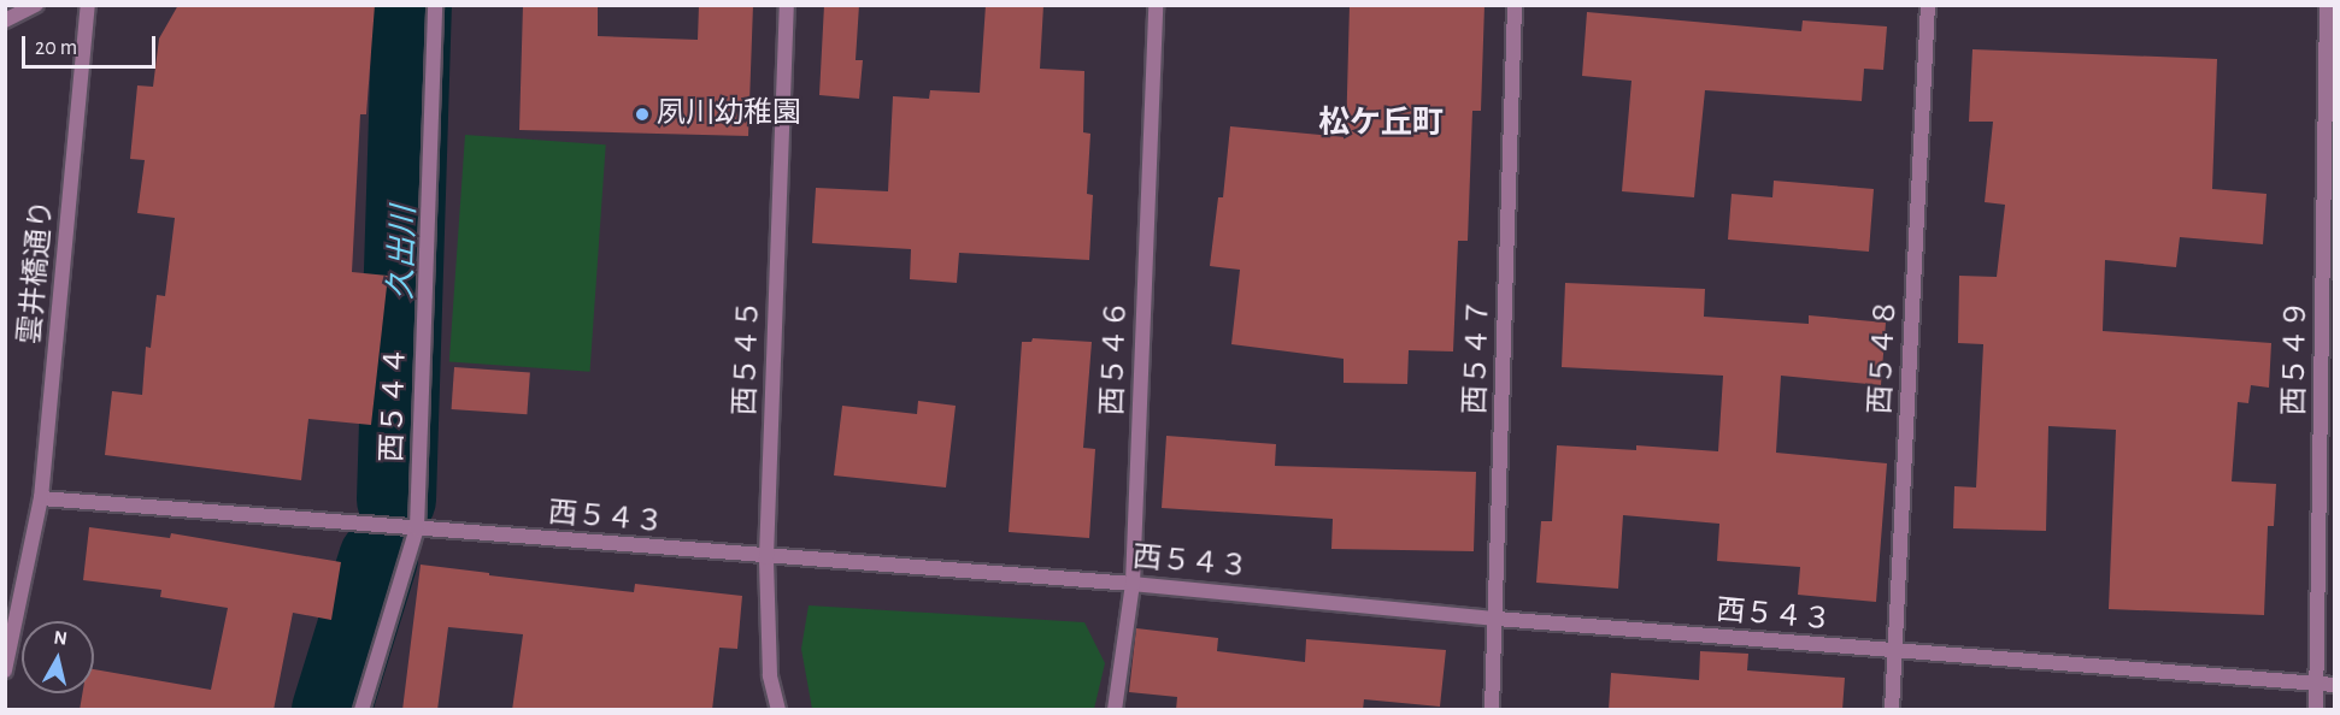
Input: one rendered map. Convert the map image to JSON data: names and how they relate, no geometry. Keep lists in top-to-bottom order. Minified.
{"streets":{"street":["雲井橋通り","西５４７","西５４８","西５４５","西５４６","西５４９","西５４４","西５４３"]},"crossings":[["雲井橋通り","西５４３"],["西５４７","西５４３"],["西５４８","西５４３"],["西５４５","西５４３"],["西５４６","西５４３"],["西５４９","西５４３"],["西５４４","西５４３"]],"districts":["松ケ丘町"],"water":["久出川"],"places":["夙川幼稚園"],"scale_bar":"20 m","north":"top"}
